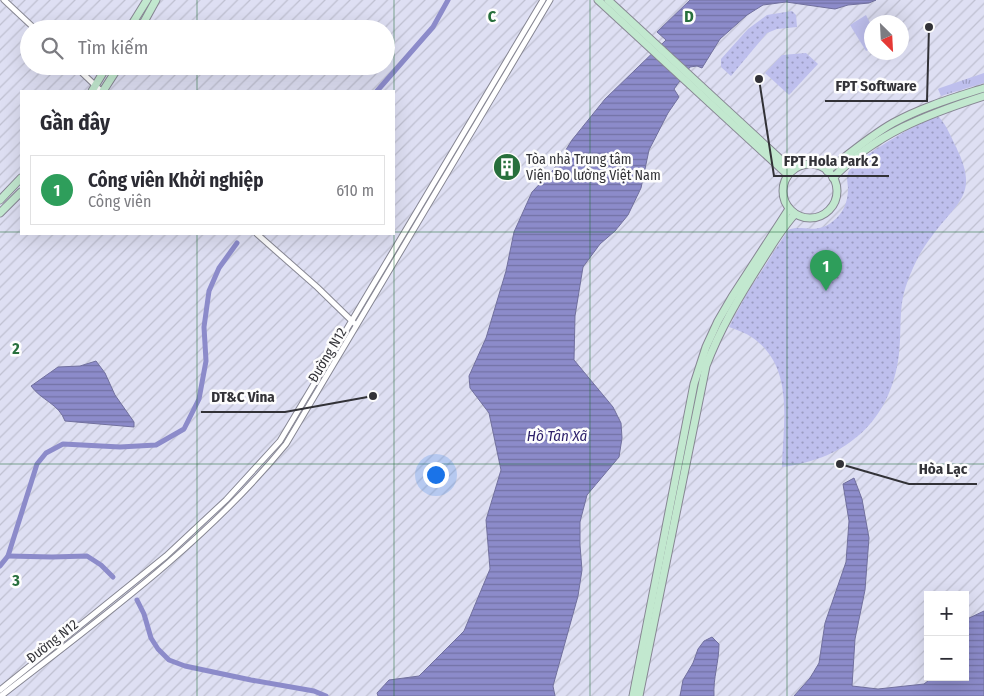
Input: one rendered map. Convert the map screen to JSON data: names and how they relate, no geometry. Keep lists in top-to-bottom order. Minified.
{"streets":{"street":["Đường N12"]},"water":["Hồ Tân Xã"],"places":{"other":["FPT Software","FPT Hola Park 2","DT&C Vina","Hòa Lạc"],"building":["Tòa nhà Trung tâm Viện Đo lường Việt Nam"]},"north":"bottom right","page":{"search":"Tìm kiếm","heading":"Gần đây","list":[{"mark":"1","name":"Công viên Khởi nghiệp","note":"Công viên","value":"610 m"}],"pins":"1","map_buttons":["+","−"]},"grid":{"columns":["C","D"],"rows":["2","3"]}}
